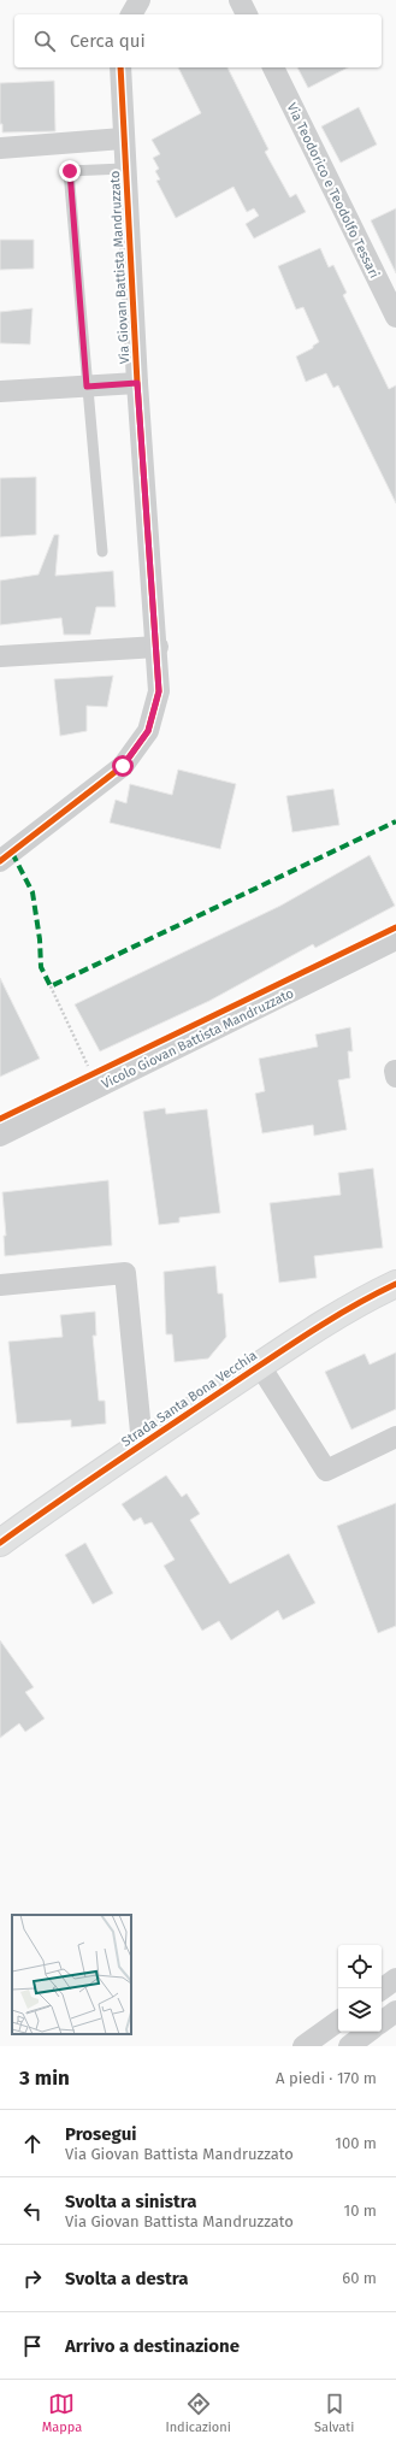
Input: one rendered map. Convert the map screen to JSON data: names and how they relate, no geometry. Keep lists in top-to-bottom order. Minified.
{"streets":{"street":["Via Teodorico e Teodolfo Tessari","Via Giovan Battista Mandruzzato","Vicolo Giovan Battista Mandruzzato","Strada Santa Bona Vecchia"]},"page":{"search":"Cerca qui","heading":["3 min","A piedi · 170 m"],"list":[["Prosegui","Via Giovan Battista Mandruzzato","100 m"],["Svolta a sinistra","Via Giovan Battista Mandruzzato","10 m"],["Svolta a destra","60 m"],"Arrivo a destinazione"],"nav":["Mappa","Indicazioni","Salvati"]}}
